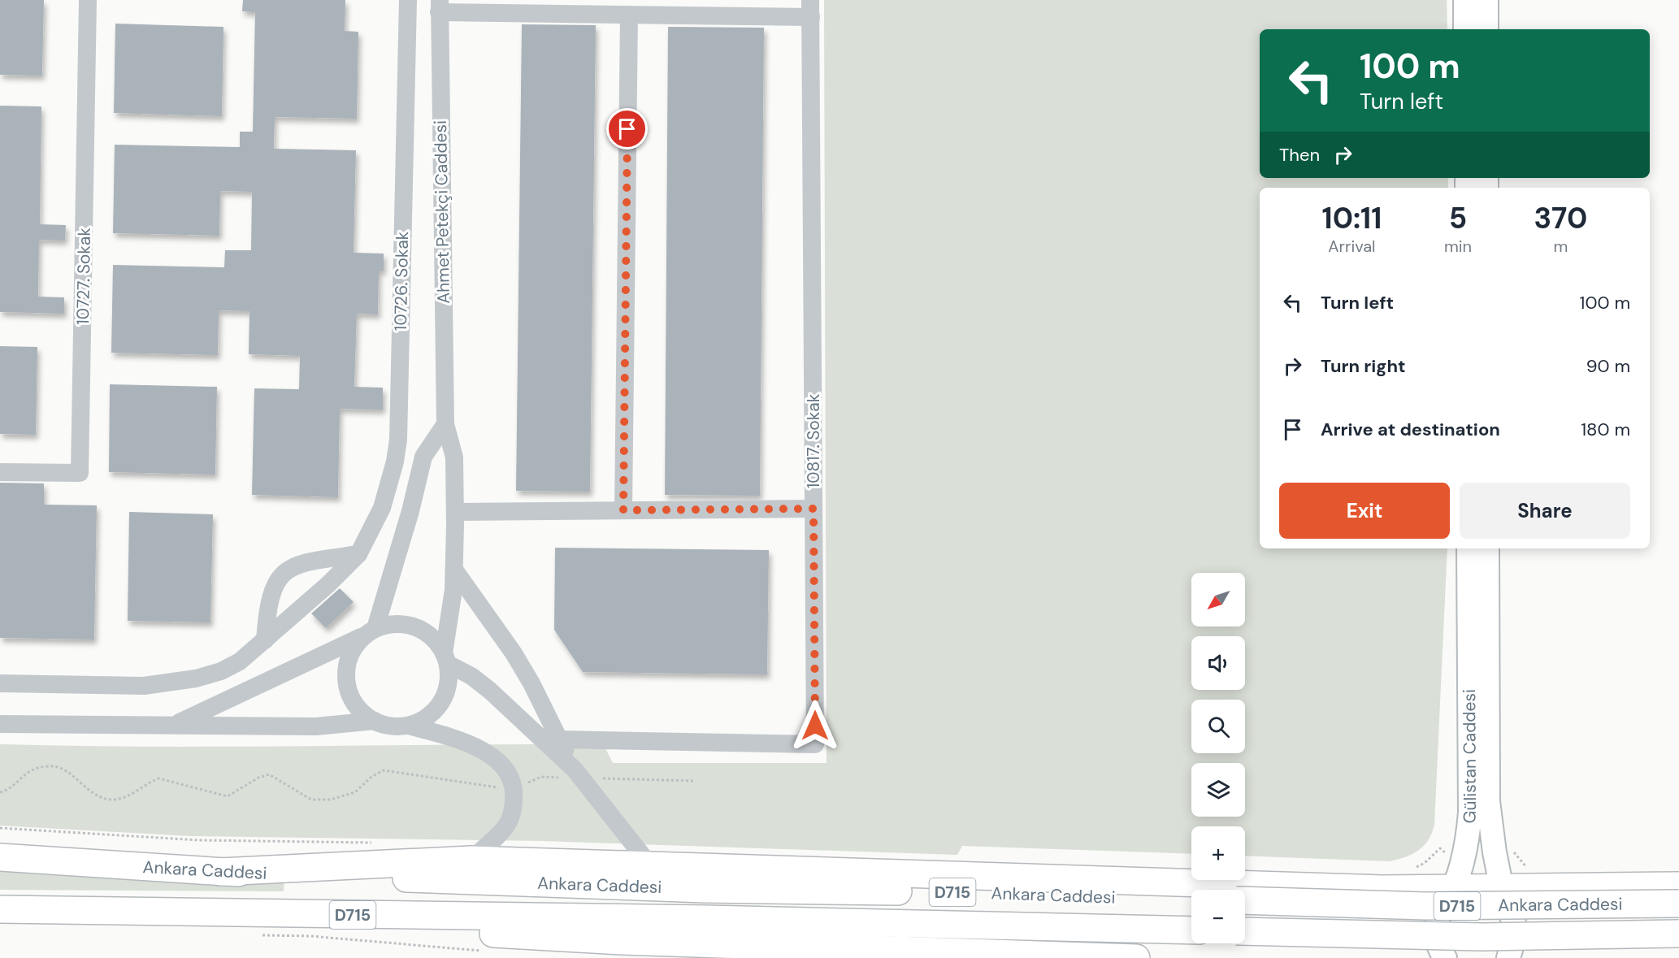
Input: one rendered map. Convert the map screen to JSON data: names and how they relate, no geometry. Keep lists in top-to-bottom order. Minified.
{"streets":{"highway":["Ankara Caddesi","D715"],"main road":["Gülistan Caddesi"],"street":["Ahmet Petekçi Caddesi","10727. Sokak","10726. Sokak","10817. Sokak"]},"north":"bottom left","page":{"turn":["100 m","Turn left"],"then":"Then","eta":["10:11","Arrival","5","min","370","m"],"list":[{"name":"Turn left","value":"100 m"},{"name":"Turn right","value":"90 m"},{"name":"Arrive at destination","value":"180 m"}],"buttons":["Exit","Share"],"map_buttons":["+","−"]}}
